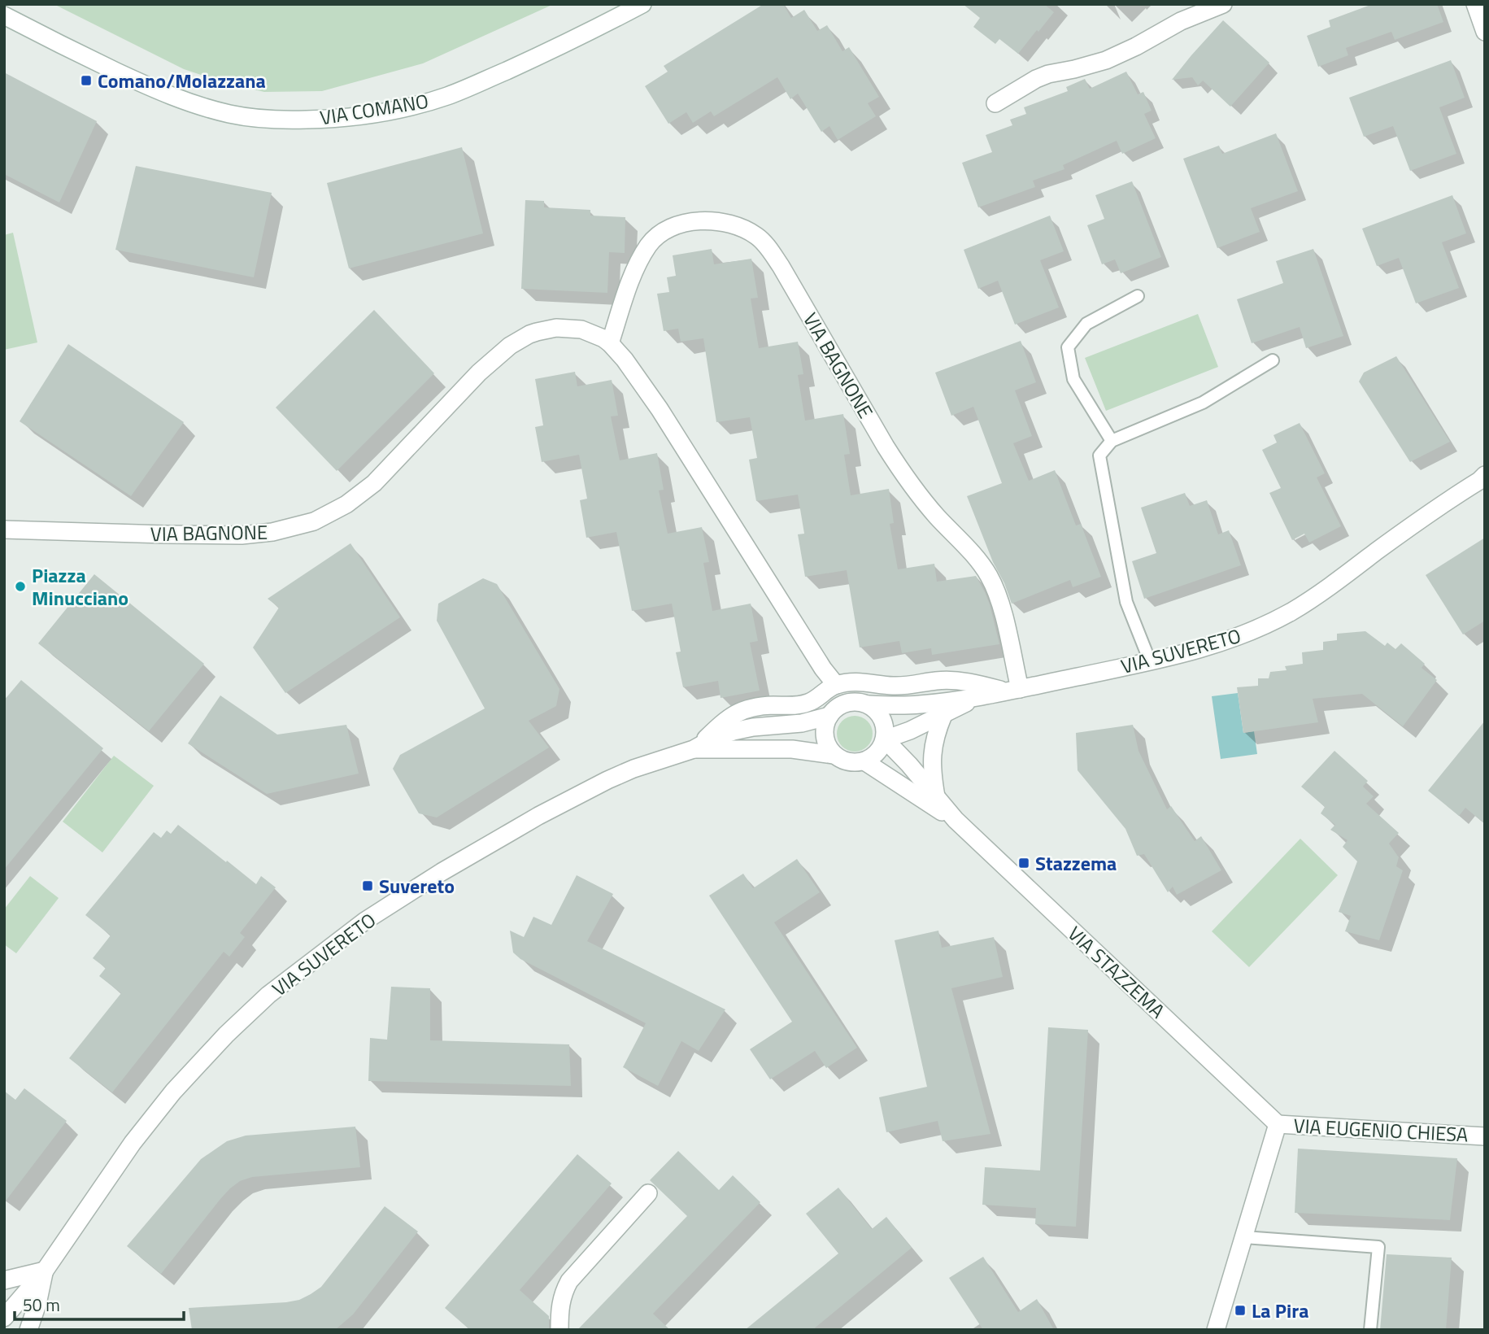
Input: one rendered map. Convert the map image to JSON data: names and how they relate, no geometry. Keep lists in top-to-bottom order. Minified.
{"streets":{"street":["VIA COMANO","VIA BAGNONE","VIA SUVERETO","VIA STAZZEMA","VIA EUGENIO CHIESA"]},"crossings":[["VIA BAGNONE","VIA SUVERETO"],["VIA SUVERETO","VIA STAZZEMA"],["VIA STAZZEMA","VIA EUGENIO CHIESA"]],"places":{"transit":["Comano/Molazzana","Stazzema","Suvereto","La Pira"],"other":["Piazza Minucciano"]},"scale_bar":"50 m"}
